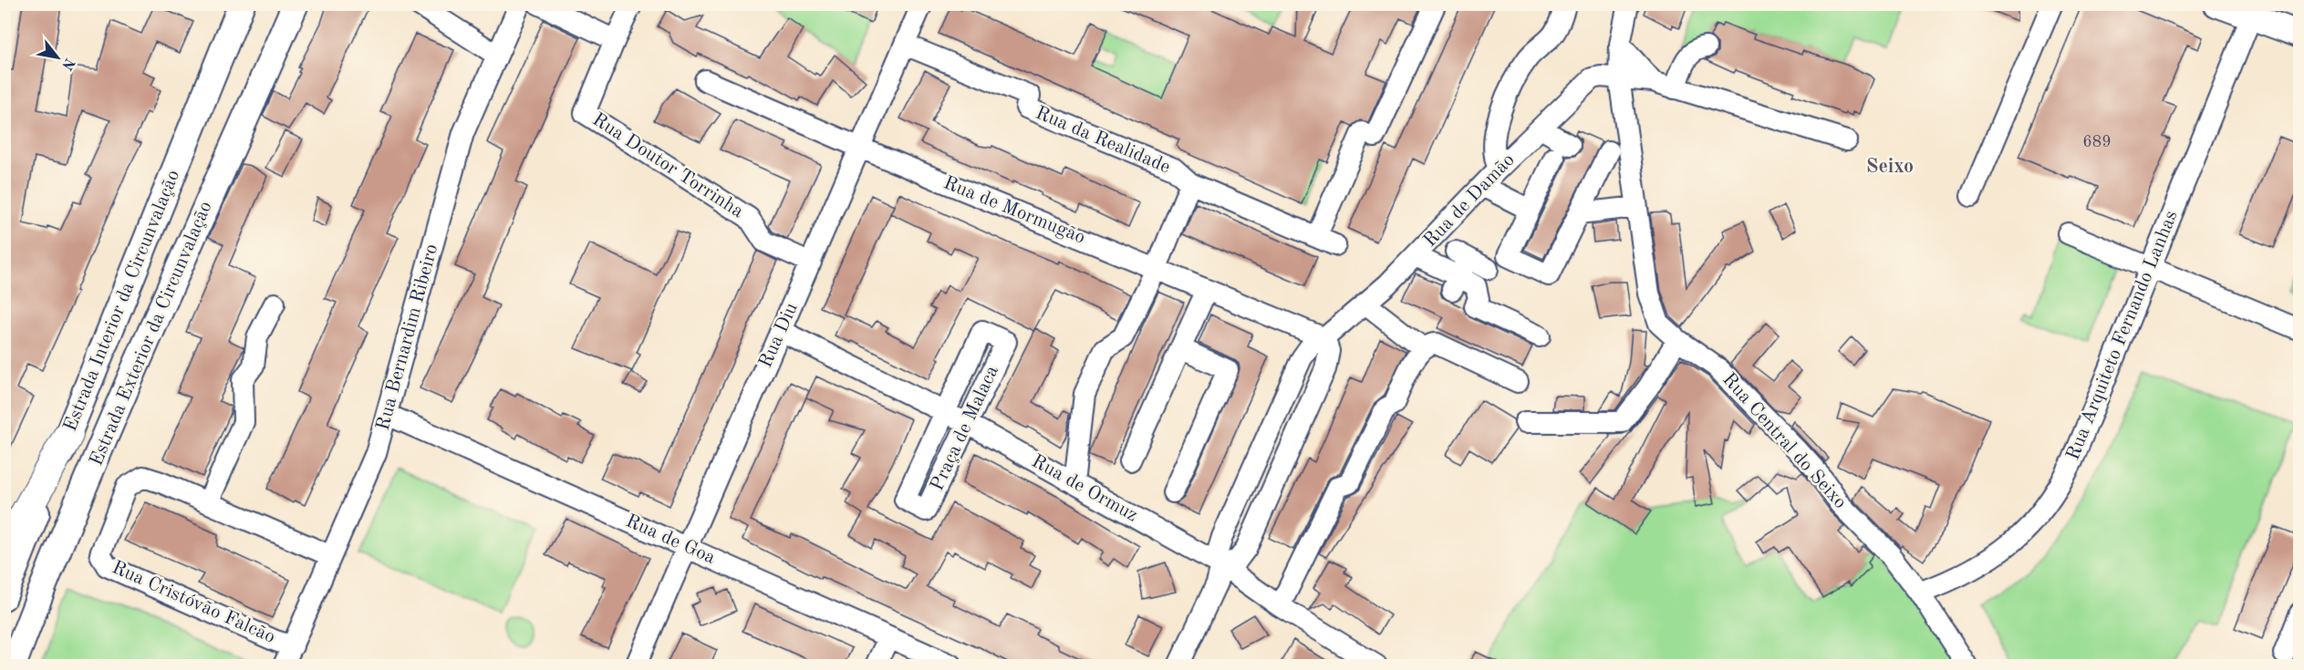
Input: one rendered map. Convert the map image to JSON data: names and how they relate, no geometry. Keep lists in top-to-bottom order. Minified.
{"streets":{"main road":["Estrada Interior da Circunvalação","Estrada Exterior da Circunvalação"],"street":["Rua da Realidade","Rua Doutor Torrinha","Rua de Damão","Rua de Mormugão","Rua Diu","Rua Arquiteto Fernando Lanhas","Rua Bernardim Ribeiro","Praça de Malaca","Rua Central do Seixo","Rua de Ormuz","Rua de Goa","Rua Cristóvão Falcão"]},"crossings":[["Rua da Realidade","Rua de Mormugão"],["Rua da Realidade","Rua Diu"],["Rua da Realidade","Rua de Ormuz"],["Rua Doutor Torrinha","Rua Diu"],["Rua de Damão","Rua de Mormugão"],["Rua de Damão","Rua Central do Seixo"],["Rua de Mormugão","Rua Diu"],["Rua Diu","Rua de Ormuz"],["Rua Diu","Rua de Goa"],["Rua Arquiteto Fernando Lanhas","Rua Central do Seixo"],["Rua Bernardim Ribeiro","Rua de Goa"],["Rua Bernardim Ribeiro","Rua Cristóvão Falcão"],["Praça de Malaca","Rua de Ormuz"]],"districts":["Seixo"],"house_numbers":["689"],"north":"bottom right"}
